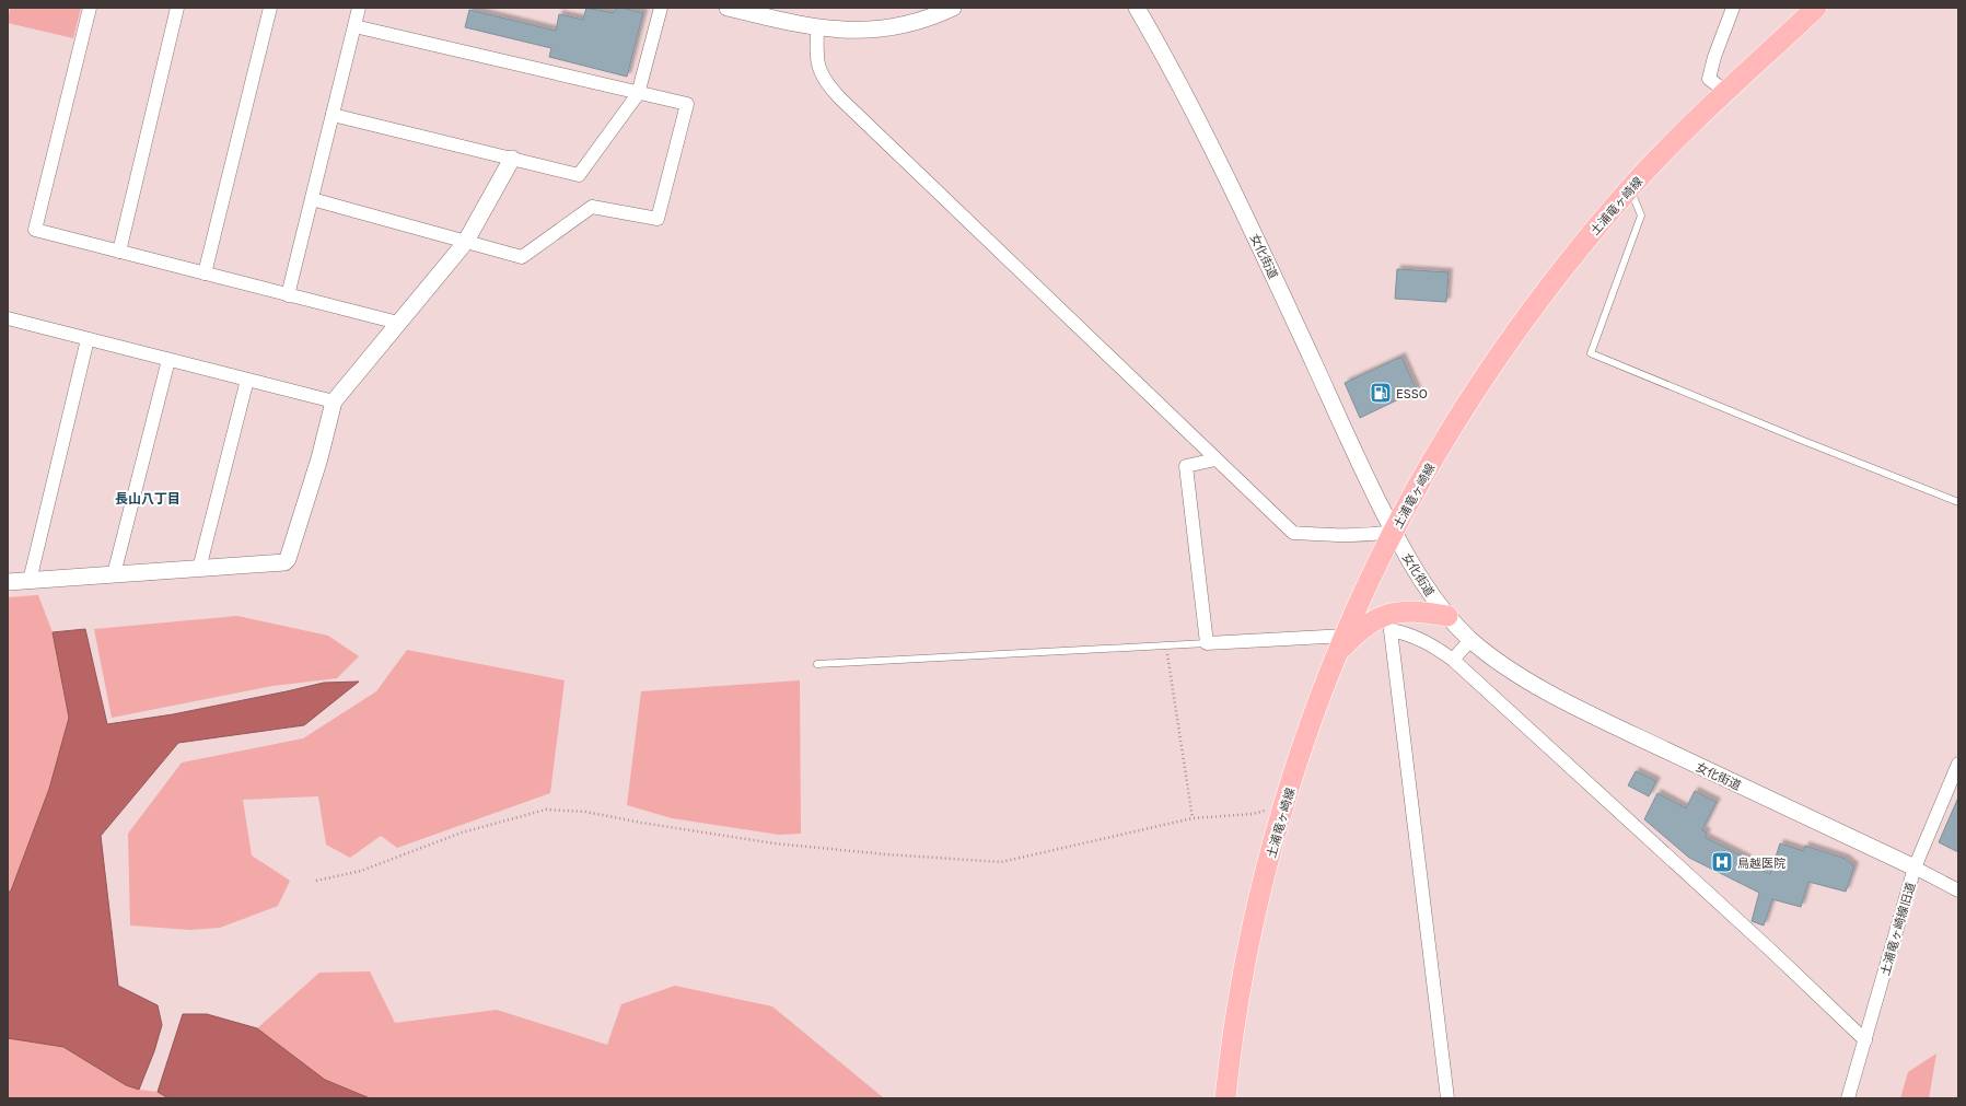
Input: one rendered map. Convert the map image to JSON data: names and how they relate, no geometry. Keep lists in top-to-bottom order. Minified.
{"streets":{"main road":["土浦竜ヶ崎線"],"street":["女化街道","土浦竜ヶ崎線旧道"]},"crossings":[["土浦竜ヶ崎線","女化街道"],["女化街道","土浦竜ヶ崎線旧道"]],"districts":["長山八丁目"],"places":{"fuel station":["ESSO"],"hospital":["鳥越医院"]}}
